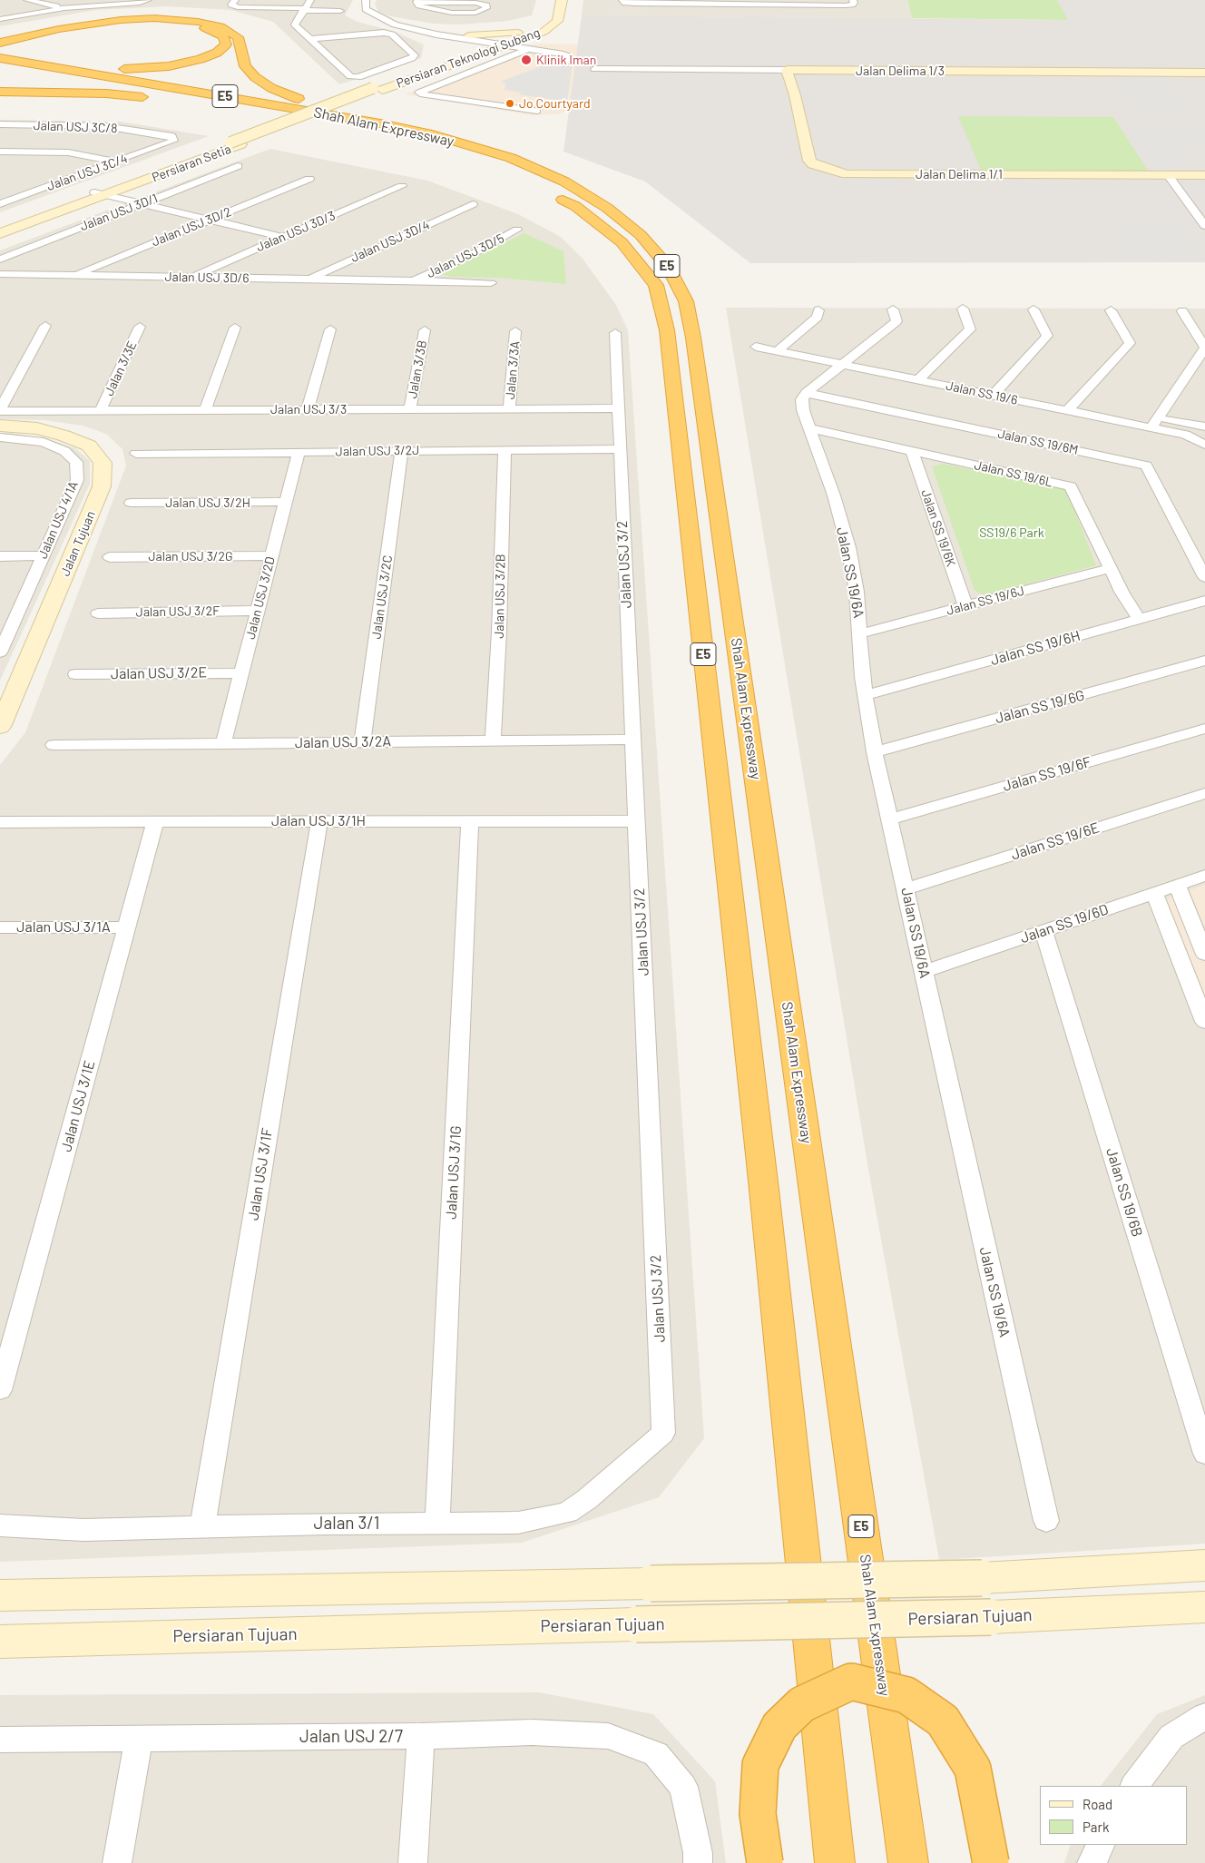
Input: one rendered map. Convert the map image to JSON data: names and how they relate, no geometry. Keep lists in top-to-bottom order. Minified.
{"streets":{"highway":["E5","Shah Alam Expressway"],"main road":["Persiaran Teknologi Subang","Jalan Delima 1/3","Persiaran Setia","Jalan Delima 1/1","Jalan Tujuan","Persiaran Tujuan"],"street":["Jalan USJ 3C/8","Jalan USJ 3C/4","Jalan USJ 3D/1","Jalan USJ 3D/2","Jalan USJ 3D/3","Jalan USJ 3D/4","Jalan USJ 3D/5","Jalan USJ 3D/6","Jalan 3/3E","Jalan 3/3B","Jalan 3/3A","Jalan SS 19/6","Jalan USJ 3/3","Jalan SS 19/6M","Jalan USJ 3/2J","Jalan SS 19/6L","Jalan USJ 3/2H","Jalan USJ 4/1A","Jalan SS 19/6K","Jalan USJ 3/2G","Jalan USJ 3/2","Jalan SS 19/6A","Jalan USJ 3/2B","Jalan USJ 3/2C","Jalan USJ 3/2D","Jalan SS 19/6J","Jalan USJ 3/2F","Jalan SS 19/6H","Jalan USJ 3/2E","Jalan SS 19/6G","Jalan USJ 3/2A","Jalan SS 19/6F","Jalan USJ 3/1H","Jalan SS 19/6E","Jalan SS 19/6D","Jalan USJ 3/1A","Jalan USJ 3/1E","Jalan USJ 3/1G","Jalan USJ 3/1F","Jalan SS 19/6B","Jalan 3/1","Jalan USJ 2/7"]},"crossings":[["Persiaran Teknologi Subang","Persiaran Setia"],["Jalan Delima 1/3","Jalan Delima 1/1"],["Jalan USJ 3C/8","Jalan USJ 3C/4"],["Jalan USJ 3D/2","Jalan USJ 3D/6"],["Jalan USJ 3D/3","Jalan USJ 3D/6"],["Jalan USJ 3D/4","Jalan USJ 3D/6"],["Jalan USJ 3D/5","Jalan USJ 3D/6"],["Jalan 3/3E","Jalan USJ 3/3"],["Jalan 3/3B","Jalan USJ 3/3"],["Jalan 3/3A","Jalan USJ 3/3"],["Jalan USJ 3/3","Jalan USJ 3/2"],["Jalan SS 19/6M","Jalan SS 19/6A"],["Jalan USJ 3/2J","Jalan USJ 3/2"],["Jalan USJ 3/2J","Jalan USJ 3/2B"],["Jalan USJ 3/2J","Jalan USJ 3/2C"],["Jalan USJ 3/2J","Jalan USJ 3/2D"],["Jalan SS 19/6L","Jalan SS 19/6K"],["Jalan SS 19/6L","Jalan SS 19/6A"],["Jalan SS 19/6L","Jalan SS 19/6J"],["Jalan SS 19/6L","Jalan SS 19/6H"],["Jalan USJ 3/2H","Jalan USJ 3/2D"],["Jalan SS 19/6K","Jalan SS 19/6J"],["Jalan USJ 3/2G","Jalan USJ 3/2D"],["Jalan USJ 3/2","Jalan USJ 3/2A"],["Jalan USJ 3/2","Jalan USJ 3/1H"],["Jalan USJ 3/2","Jalan 3/1"],["Jalan SS 19/6A","Jalan SS 19/6J"],["Jalan SS 19/6A","Jalan SS 19/6H"],["Jalan SS 19/6A","Jalan SS 19/6G"],["Jalan SS 19/6A","Jalan SS 19/6F"],["Jalan SS 19/6A","Jalan SS 19/6E"],["Jalan SS 19/6A","Jalan SS 19/6D"],["Jalan USJ 3/2B","Jalan USJ 3/2A"],["Jalan USJ 3/2C","Jalan USJ 3/2A"],["Jalan USJ 3/2D","Jalan USJ 3/2F"],["Jalan USJ 3/2D","Jalan USJ 3/2E"],["Jalan USJ 3/2D","Jalan USJ 3/2A"],["Jalan USJ 3/1H","Jalan USJ 3/1E"],["Jalan USJ 3/1H","Jalan USJ 3/1G"],["Jalan USJ 3/1H","Jalan USJ 3/1F"],["Jalan SS 19/6D","Jalan SS 19/6B"],["Jalan USJ 3/1A","Jalan USJ 3/1E"],["Jalan USJ 3/1G","Jalan 3/1"],["Jalan USJ 3/1F","Jalan 3/1"]],"parks":["SS19/6 Park"],"places":["Klinik Iman","Jo Courtyard"],"legend":["Road","Park"]}
